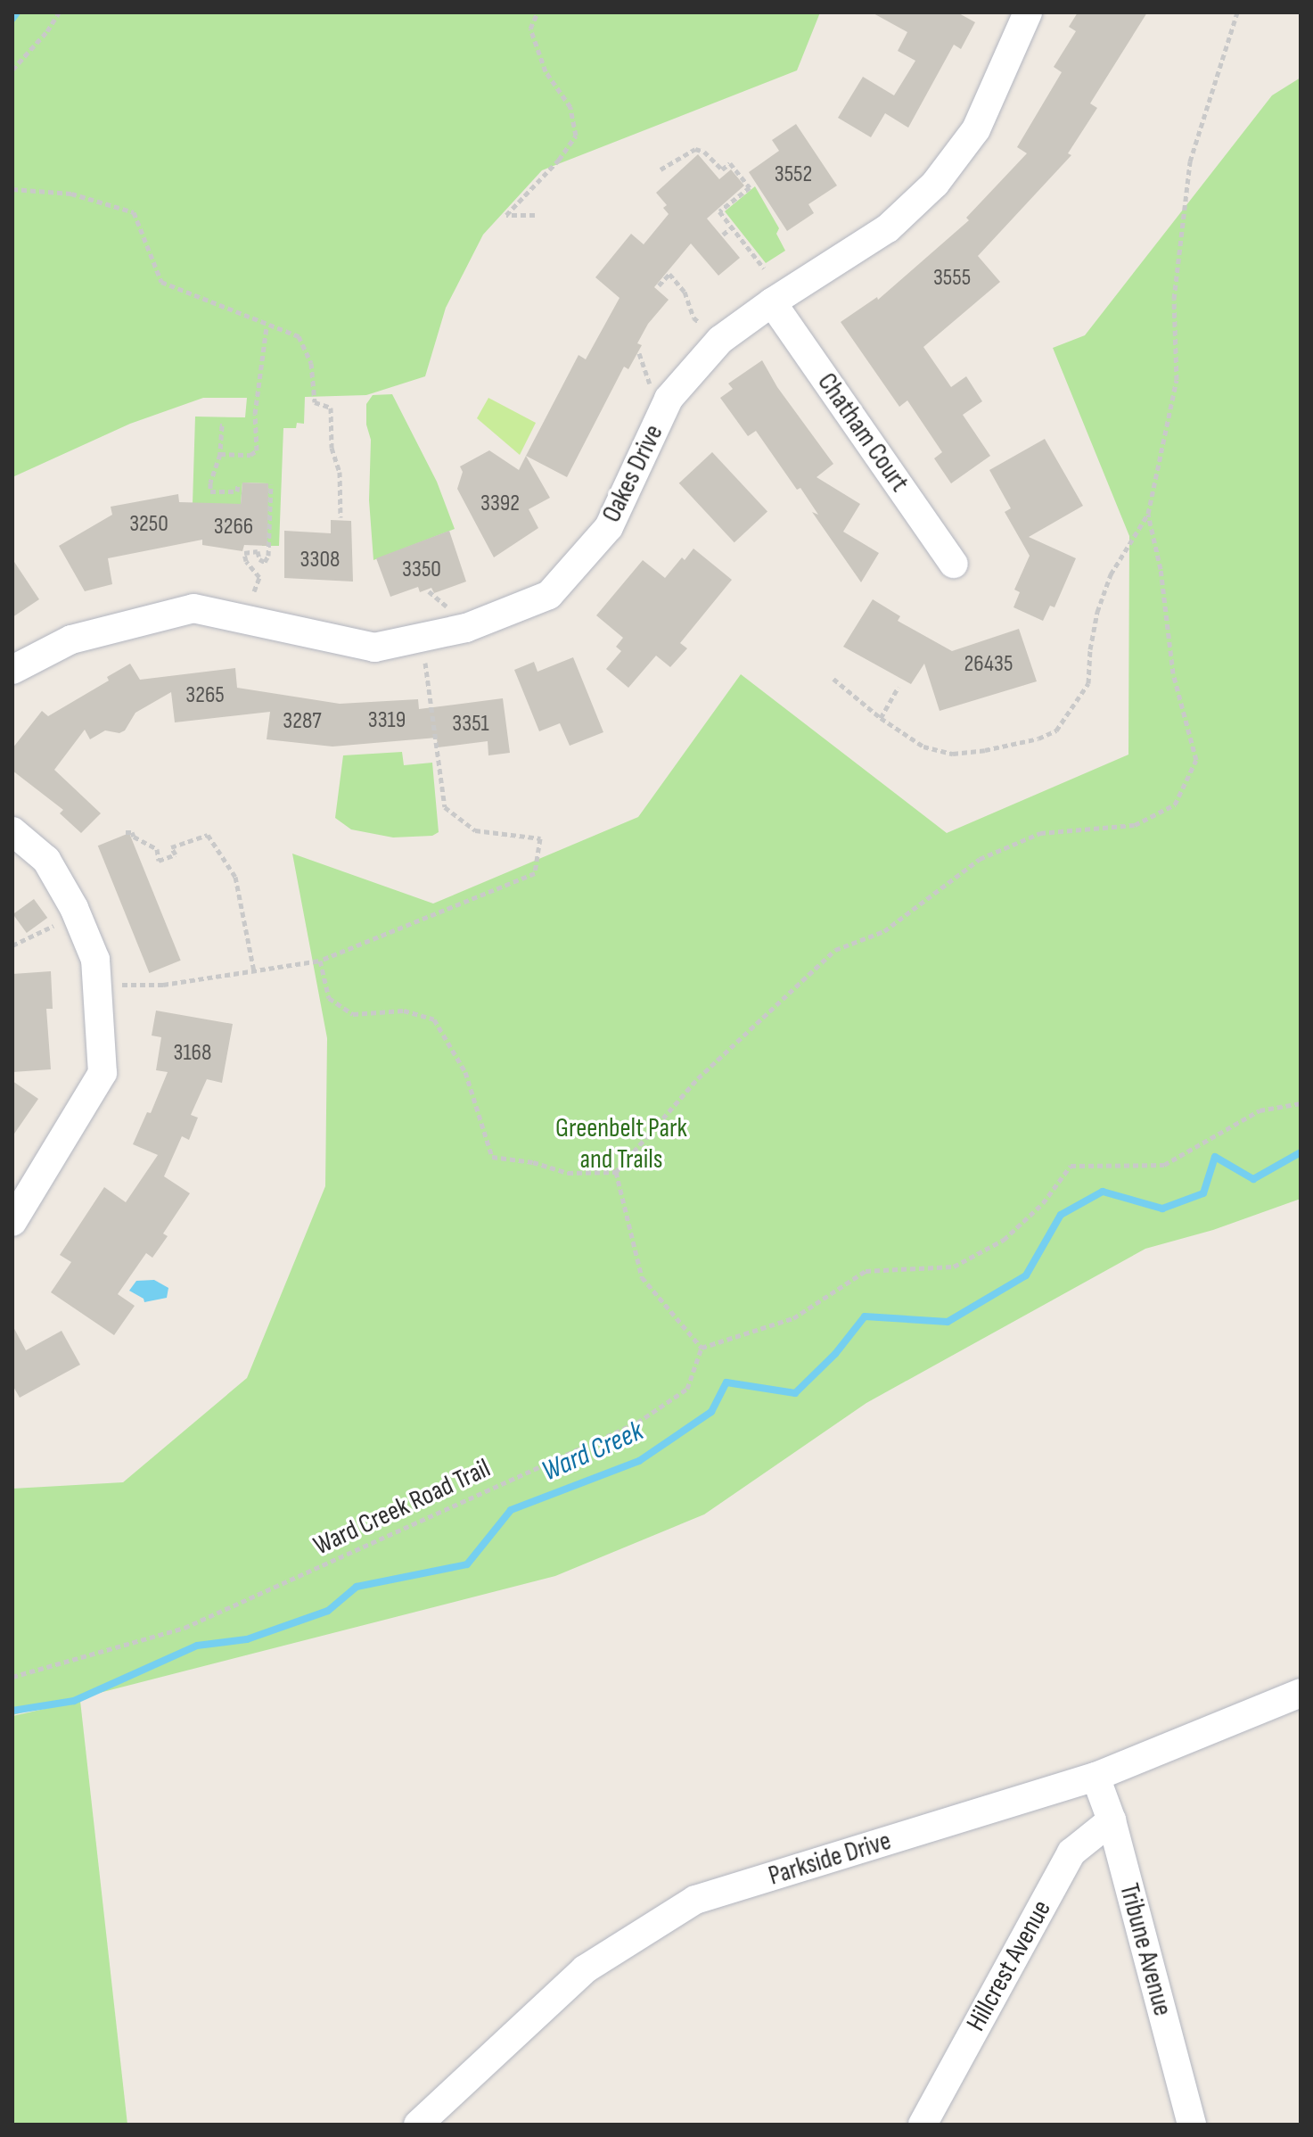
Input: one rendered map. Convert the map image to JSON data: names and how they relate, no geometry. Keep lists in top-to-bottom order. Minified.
{"streets":{"street":["Chatham Court","Oakes Drive","Parkside Drive","Tribune Avenue","Hillcrest Avenue"],"path":["Ward Creek Road Trail"]},"crossings":[["Chatham Court","Oakes Drive"],["Parkside Drive","Tribune Avenue"],["Tribune Avenue","Hillcrest Avenue"]],"water":["Ward Creek"],"parks":["Greenbelt Park and Trails"],"house_numbers":["3552","3555","3392","3250","3266","3308","3350","26435","3265","3319","3287","3351","3168"]}
